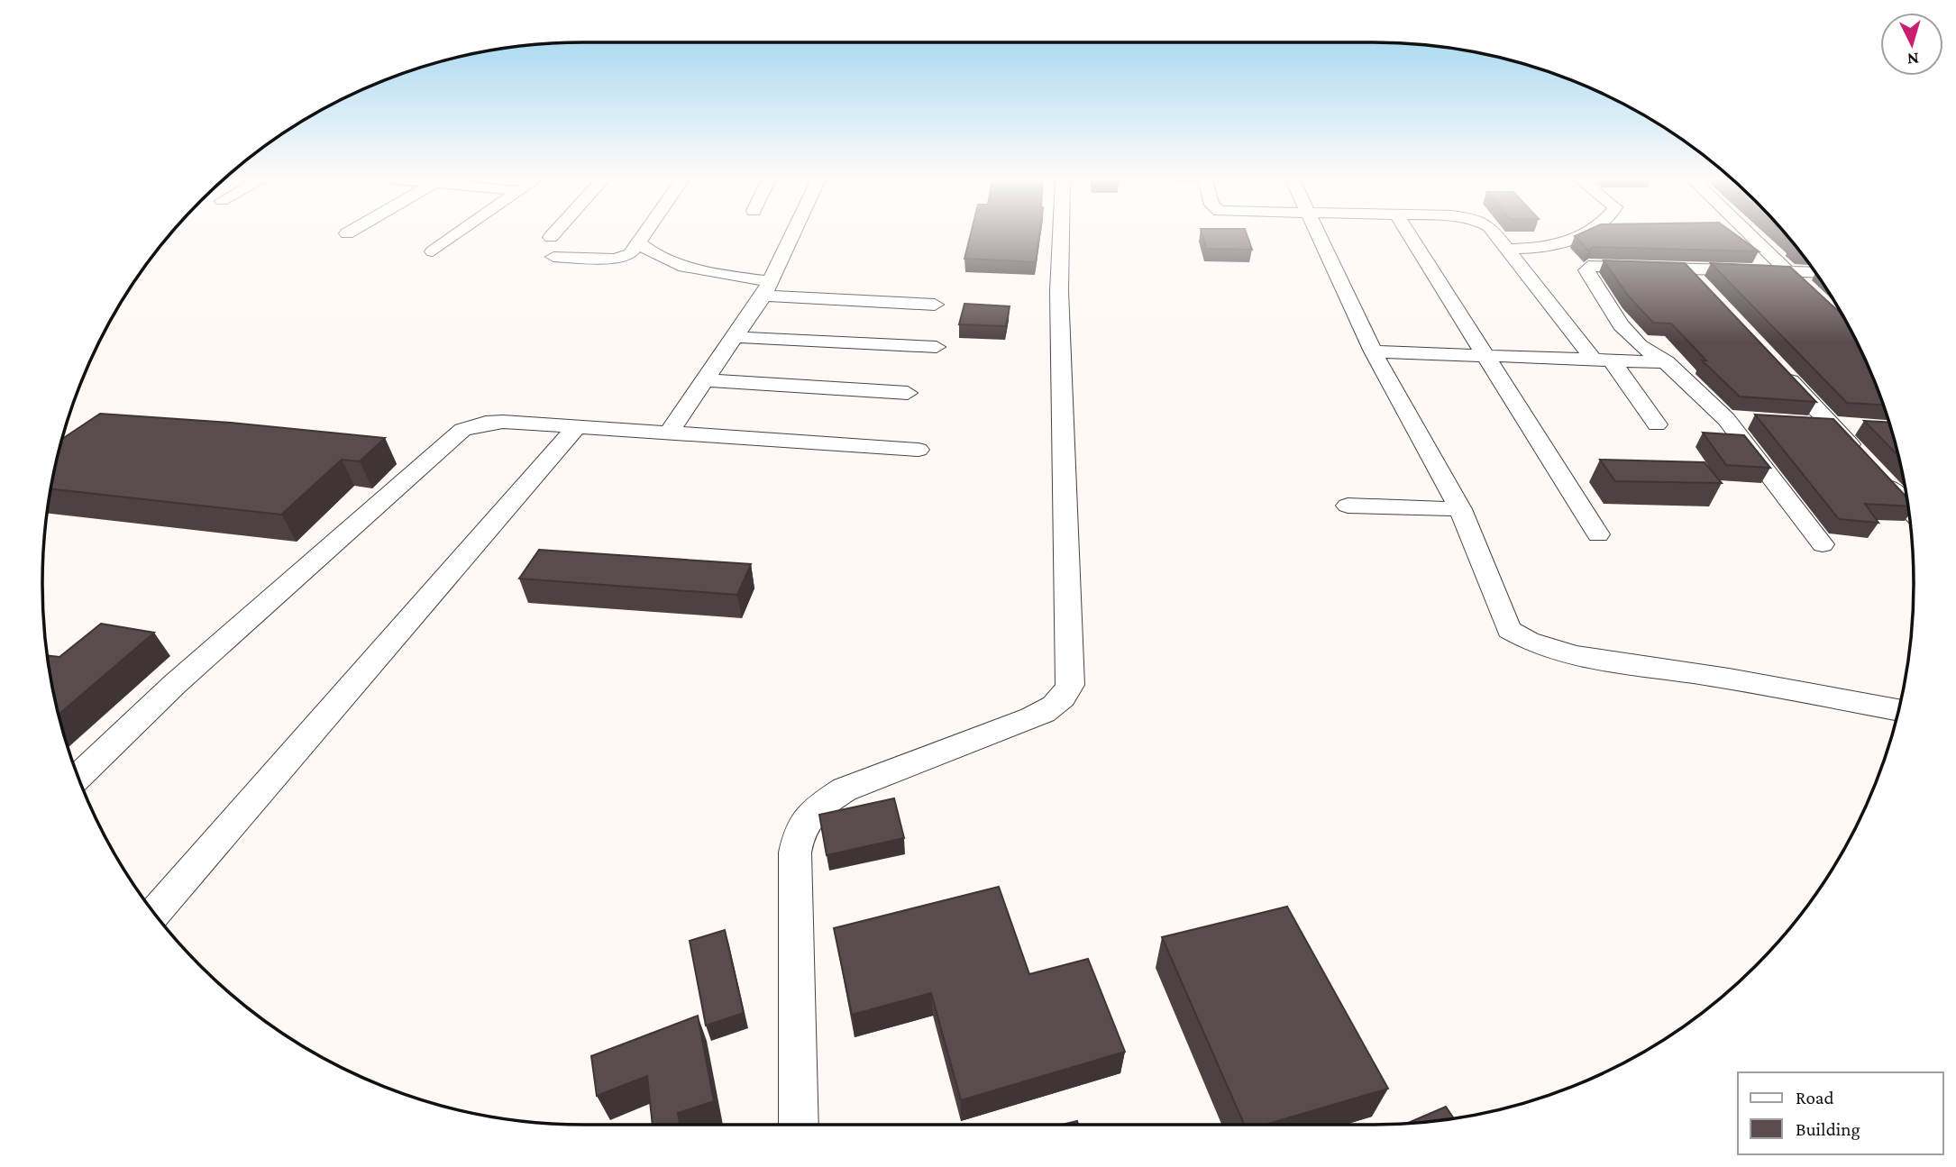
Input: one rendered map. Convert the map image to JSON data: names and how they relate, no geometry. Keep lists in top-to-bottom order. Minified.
{"legend":["Road","Building"],"north":"bottom"}
